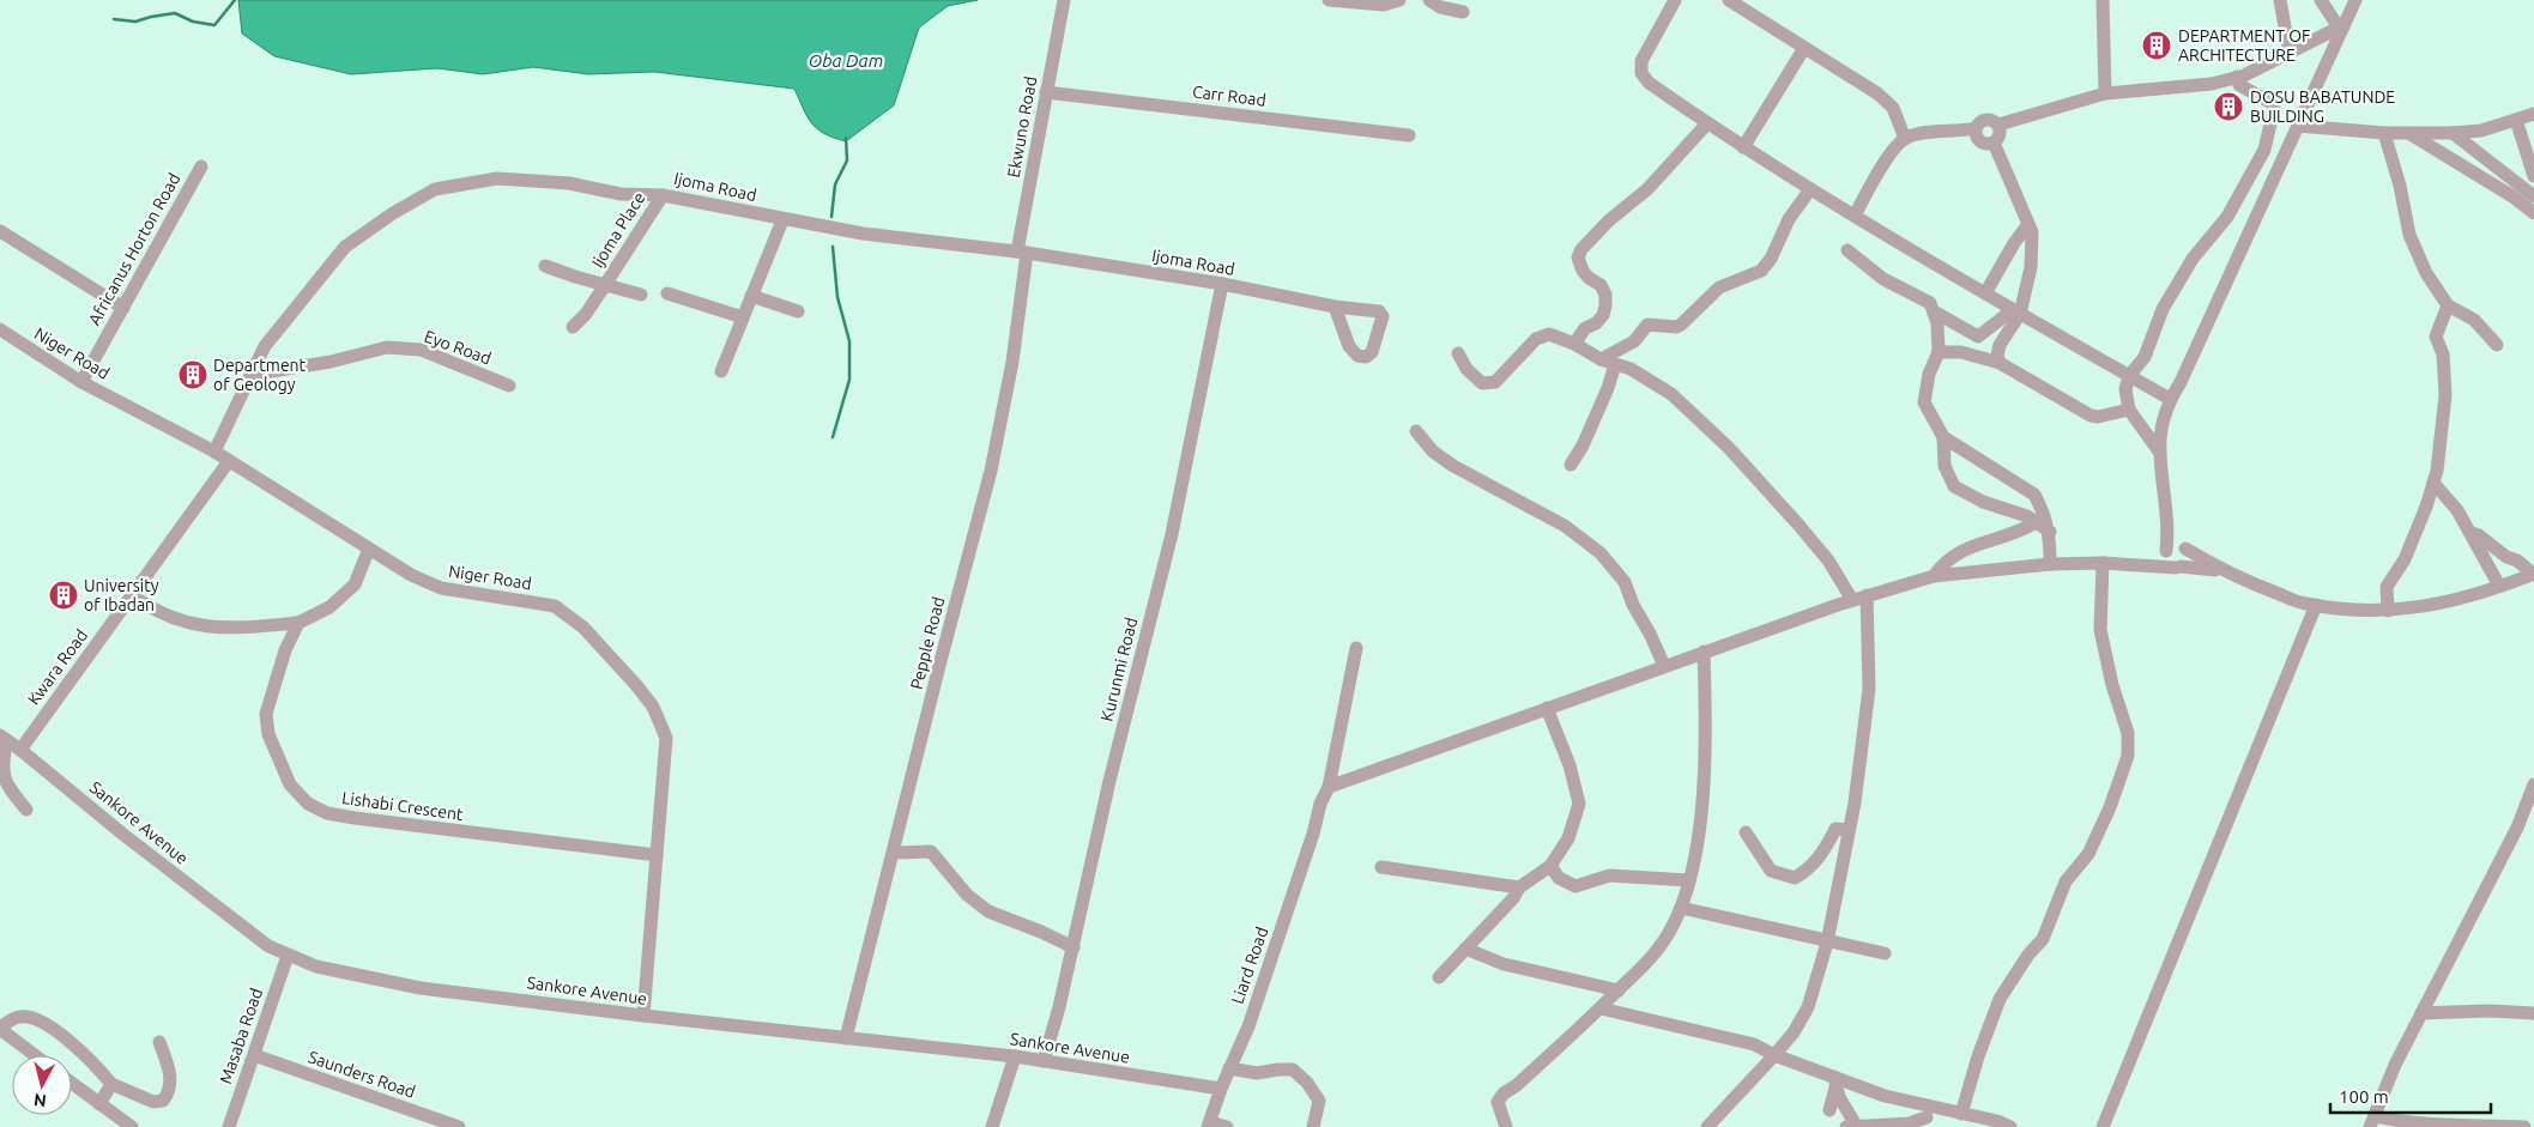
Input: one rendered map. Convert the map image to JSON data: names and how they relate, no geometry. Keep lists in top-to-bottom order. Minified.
{"streets":{"street":["Carr Road","Ekwuno Road","Ijoma Road","Ijoma Place","Africanus Horton Road","Eyo Road","Niger Road","Pepple Road","Kwara Road","Kurunmi Road","Lishabi Crescent","Sankore Avenue","Liard Road","Masaba Road","Saunders Road"]},"crossings":[["Carr Road","Ekwuno Road"],["Ekwuno Road","Ijoma Road"],["Ekwuno Road","Pepple Road"],["Ijoma Road","Ijoma Place"],["Ijoma Road","Eyo Road"],["Ijoma Road","Niger Road"],["Ijoma Road","Pepple Road"],["Ijoma Road","Kurunmi Road"],["Africanus Horton Road","Niger Road"],["Niger Road","Kwara Road"],["Niger Road","Lishabi Crescent"],["Niger Road","Sankore Avenue"],["Pepple Road","Sankore Avenue"],["Kwara Road","Sankore Avenue"],["Kurunmi Road","Sankore Avenue"],["Sankore Avenue","Liard Road"],["Sankore Avenue","Masaba Road"],["Masaba Road","Saunders Road"]],"water":["Oba Dam"],"places":{"building":["DEPARTMENT OF ARCHITECTURE","DOSU BABATUNDE BUILDING","Department of Geology","University of Ibadan"]},"scale_bar":"100 m","north":"bottom"}
